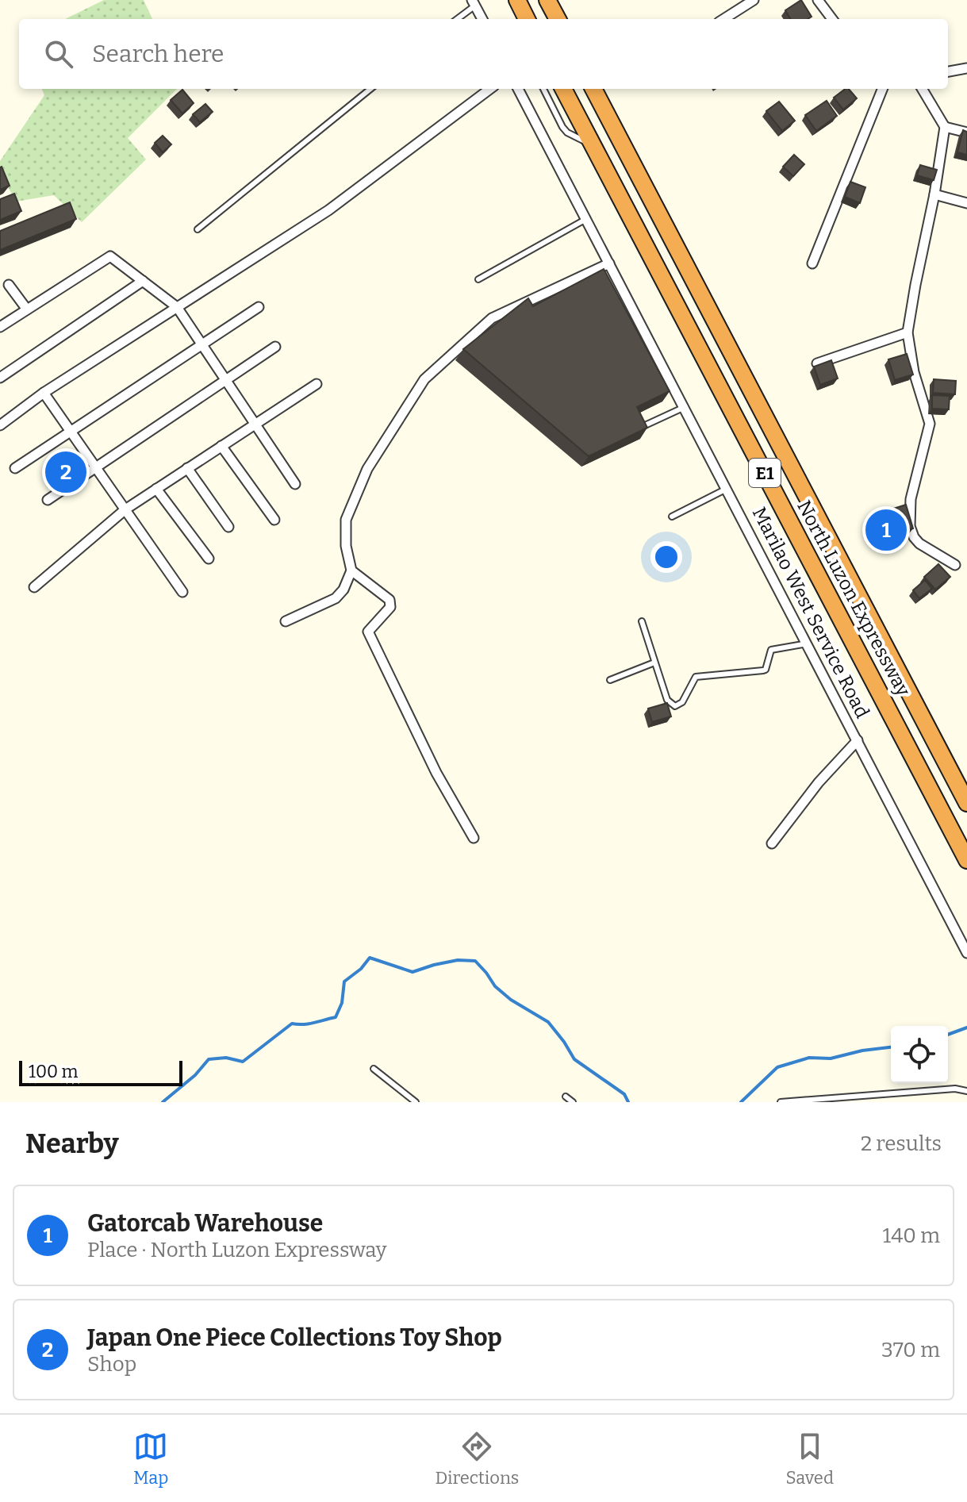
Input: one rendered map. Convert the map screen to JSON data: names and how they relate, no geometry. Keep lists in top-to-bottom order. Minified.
{"streets":{"highway":["E1","North Luzon Expressway"],"street":["Marilao West Service Road"]},"scale_bar":"100 m","page":{"search":"Search here","pins":["2","1"],"scale":"100 m","heading":["Nearby","2 results"],"list":[{"mark":"1","name":"Gatorcab Warehouse","note":"Place · North Luzon Expressway","value":"140 m"},{"mark":"2","name":"Japan One Piece Collections Toy Shop","note":"Shop","value":"370 m"}],"nav":["Map","Directions","Saved"]}}
